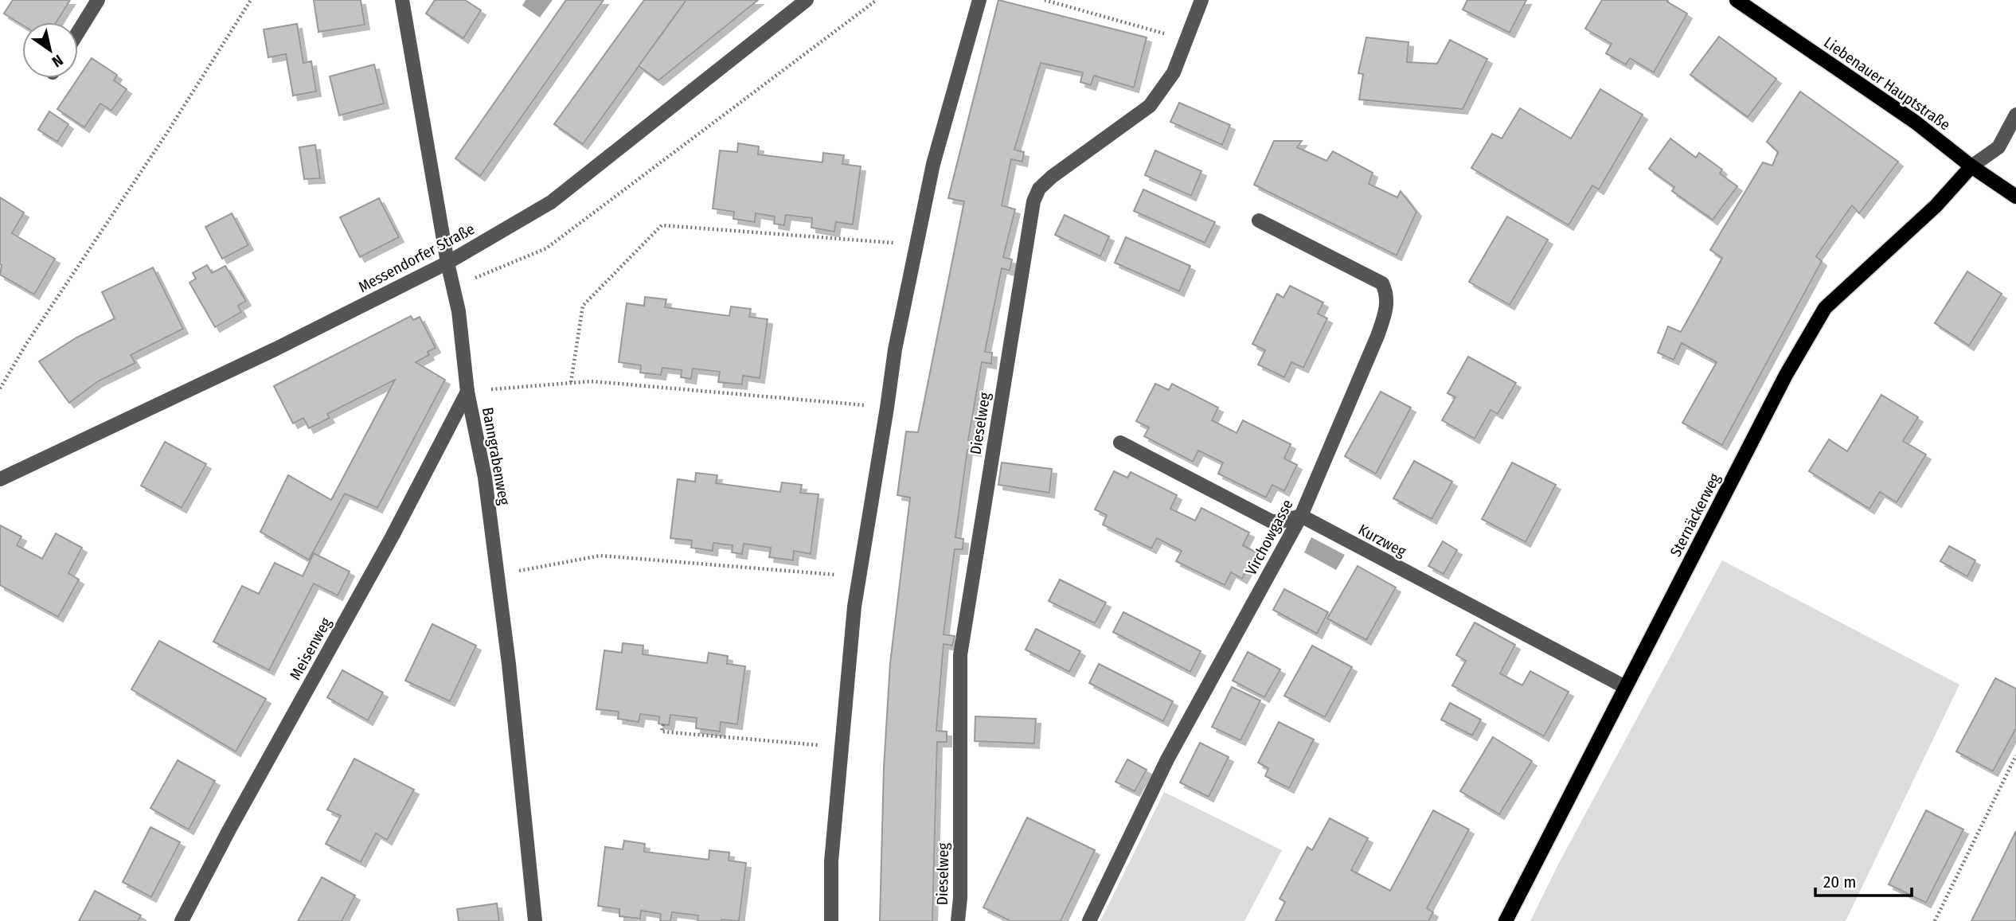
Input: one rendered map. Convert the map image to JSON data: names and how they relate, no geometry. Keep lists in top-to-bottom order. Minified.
{"streets":{"main road":["Liebenauer Hauptstraße","Sternäckerweg"],"street":["Messendorfer Straße","Dieselweg","Banngrabenweg","Virchowgasse","Kurzweg","Meisenweg"]},"crossings":[["Liebenauer Hauptstraße","Sternäckerweg"],["Messendorfer Straße","Banngrabenweg"],["Banngrabenweg","Meisenweg"],["Sternäckerweg","Kurzweg"],["Virchowgasse","Kurzweg"]],"scale_bar":"20 m","north":"bottom right"}
